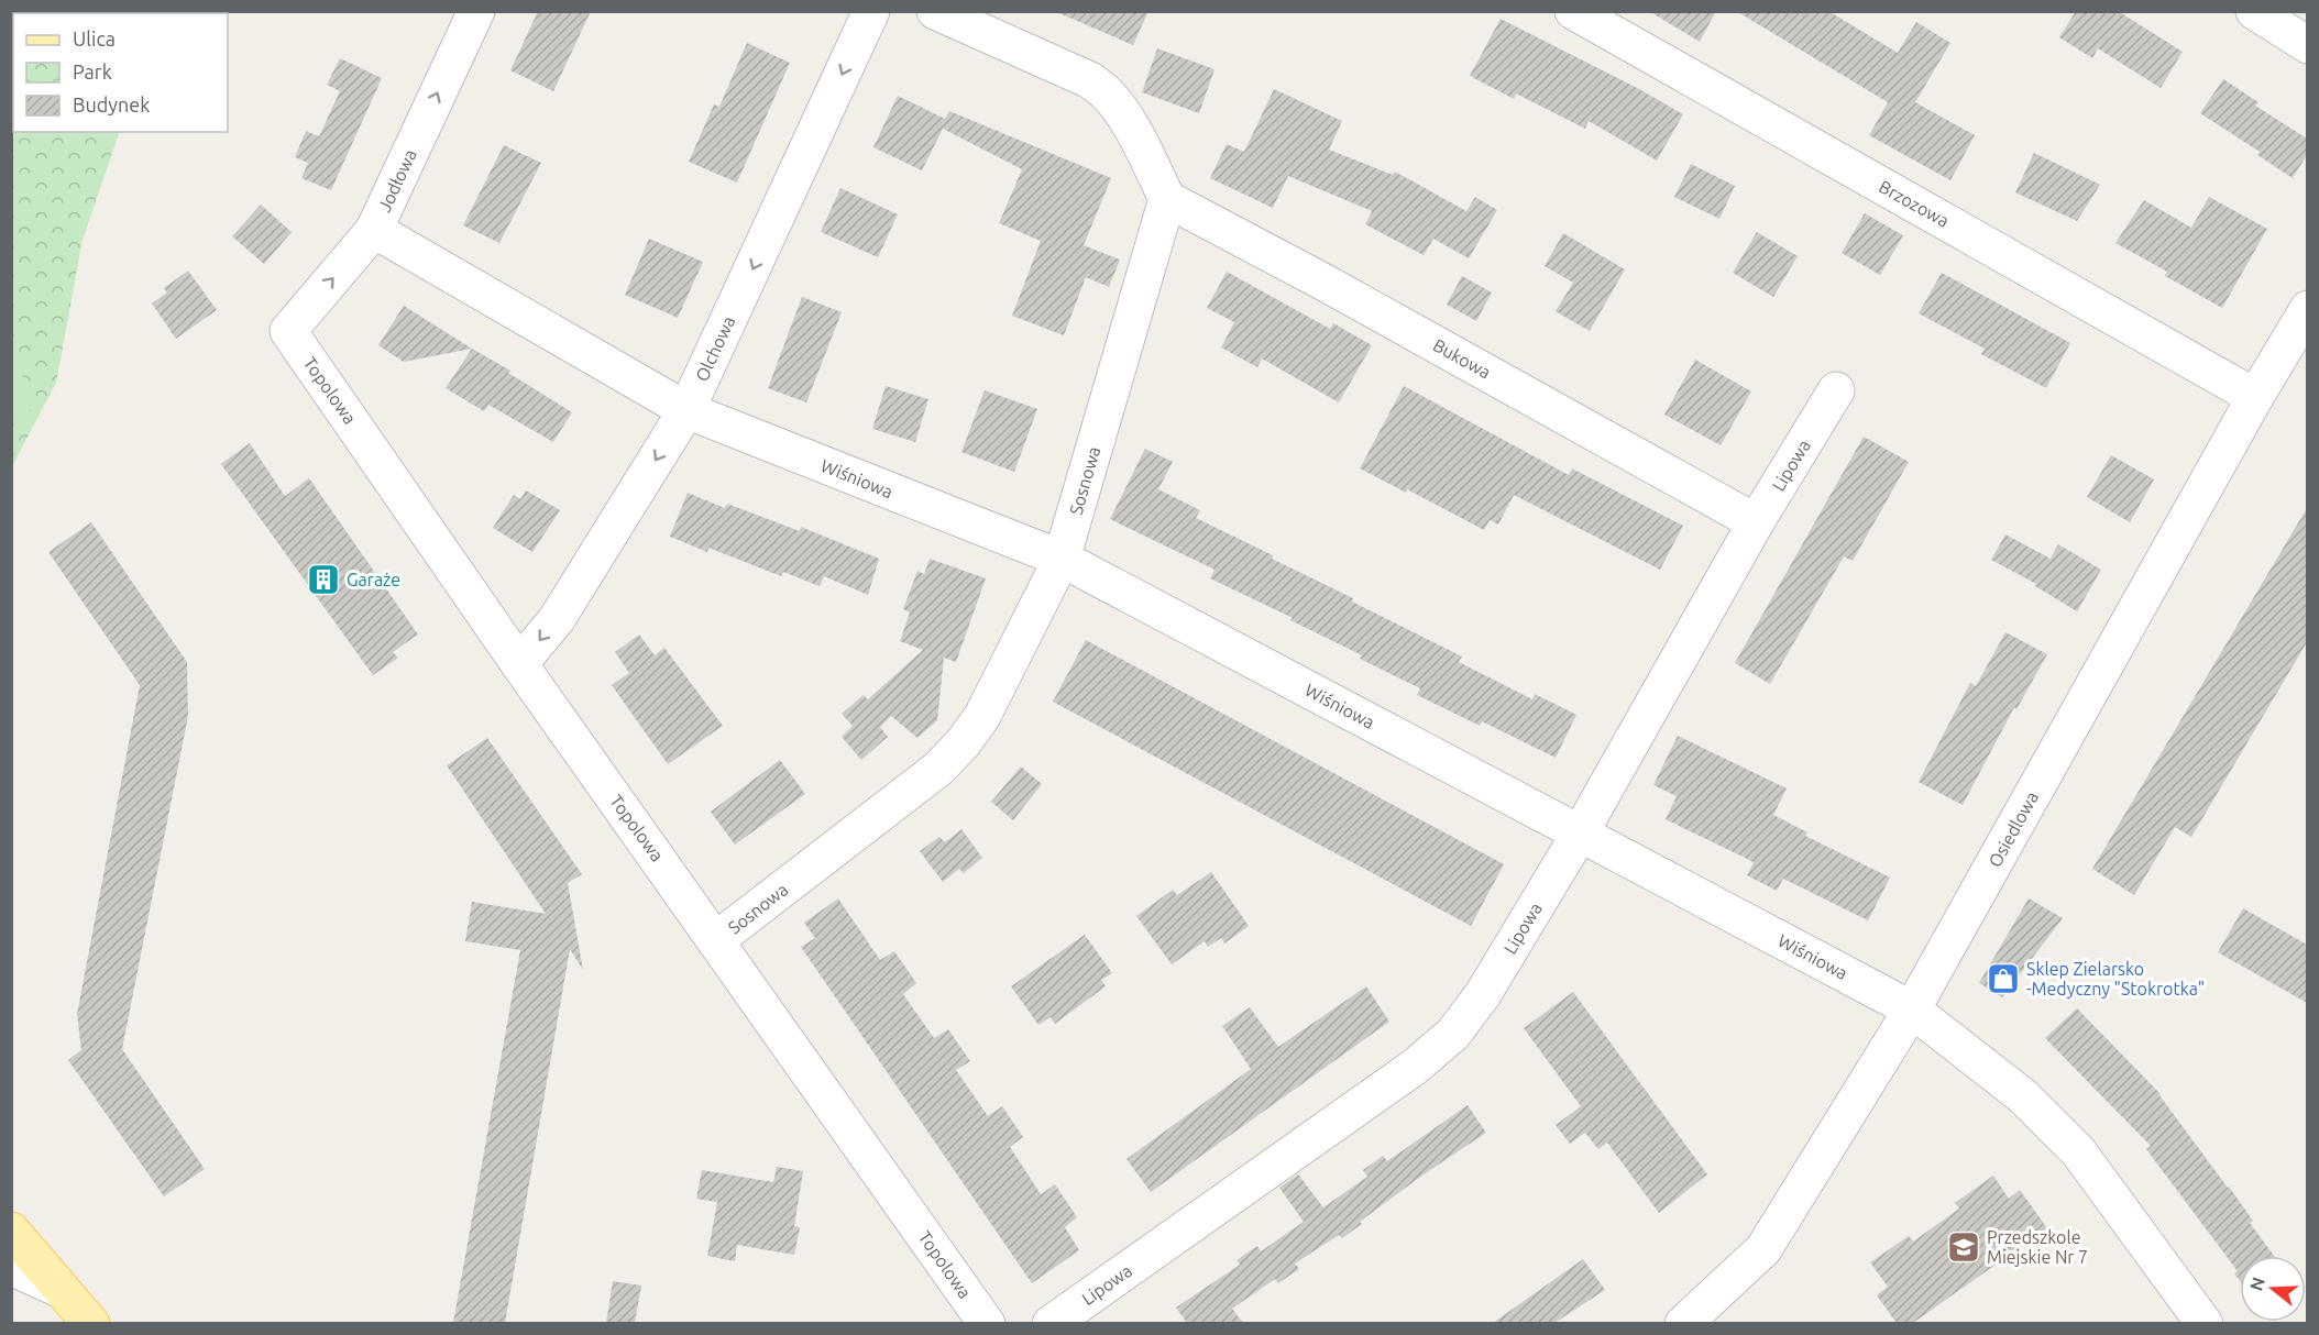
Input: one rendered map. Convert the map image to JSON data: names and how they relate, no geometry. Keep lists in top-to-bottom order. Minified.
{"streets":{"street":["Jodłowa","Brzozowa","Olchowa","Bukowa","Topolowa","Lipowa","Wiśniowa","Sosnowa","Osiedlowa"]},"crossings":[["Jodłowa","Topolowa"],["Jodłowa","Wiśniowa"],["Brzozowa","Osiedlowa"],["Olchowa","Topolowa"],["Olchowa","Wiśniowa"],["Bukowa","Lipowa"],["Bukowa","Sosnowa"],["Topolowa","Sosnowa"],["Lipowa","Wiśniowa"],["Wiśniowa","Sosnowa"],["Wiśniowa","Osiedlowa"]],"one_way":["Jodłowa","Olchowa"],"places":{"building":["Garaże"],"shop":["Sklep Zielarsko -Medyczny \"Stokrotka\""],"school or university":["Przedszkole Miejskie Nr 7"]},"legend":["Ulica","Park","Budynek"],"north":"left"}
